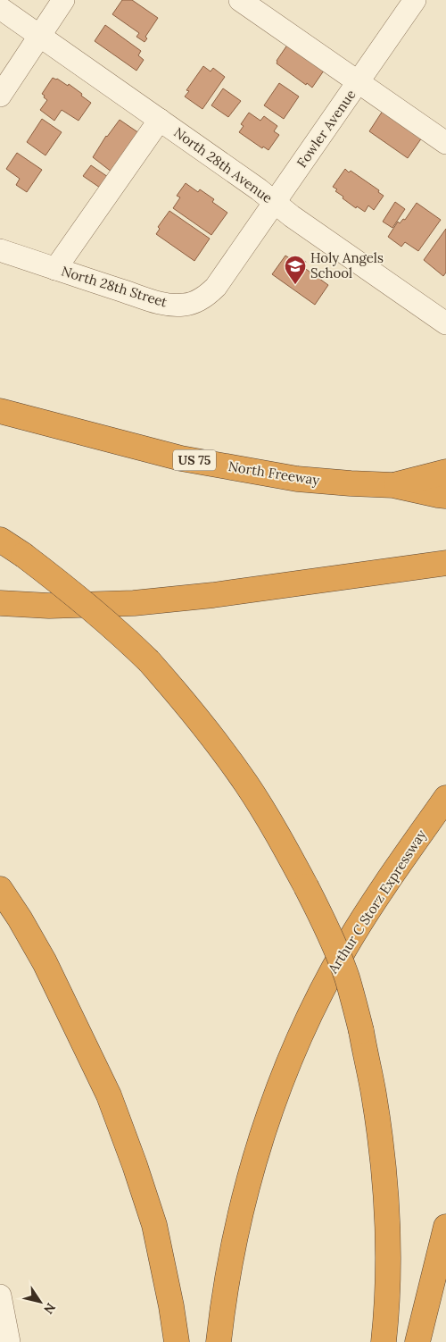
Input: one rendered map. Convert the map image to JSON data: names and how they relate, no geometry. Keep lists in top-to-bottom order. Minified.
{"streets":{"highway":["US 75","North Freeway","Arthur C Storz Expressway"],"street":["Fowler Avenue","North 28th Avenue","North 28th Street"]},"crossings":[["Fowler Avenue","North 28th Avenue"],["Fowler Avenue","North 28th Street"]],"places":{"school or university":["Holy Angels School"]},"north":"bottom right"}
